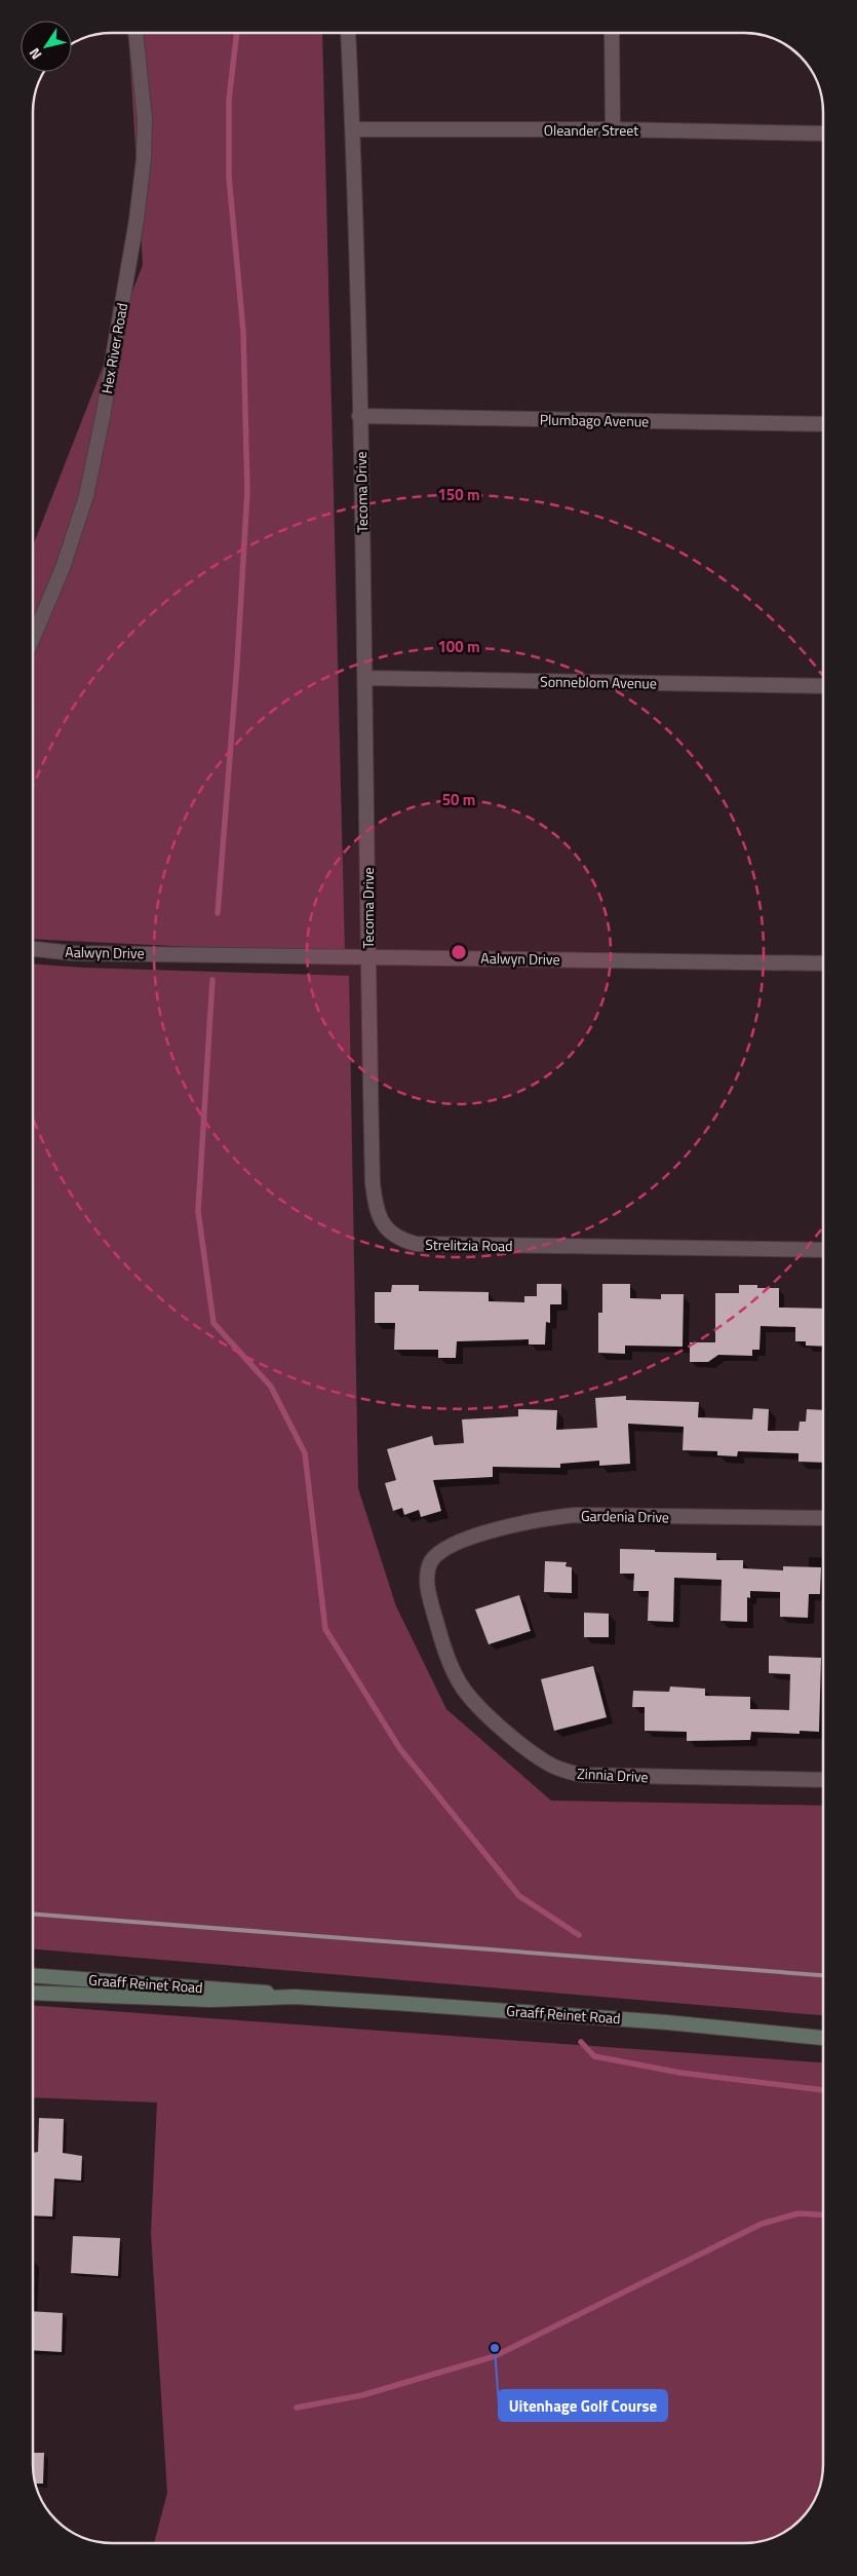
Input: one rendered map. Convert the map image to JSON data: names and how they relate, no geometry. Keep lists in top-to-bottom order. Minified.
{"streets":{"main road":["Graaff Reinet Road"],"street":["Oleander Street","Hex River Road","Plumbago Avenue","Tecoma Drive","Sonneblom Avenue","Aalwyn Drive","Strelitzia Road","Gardenia Drive","Zinnia Drive"]},"crossings":[["Oleander Street","Tecoma Drive"],["Plumbago Avenue","Tecoma Drive"],["Tecoma Drive","Sonneblom Avenue"],["Tecoma Drive","Aalwyn Drive"],["Tecoma Drive","Strelitzia Road"],["Aalwyn Drive","Strelitzia Road"],["Gardenia Drive","Zinnia Drive"]],"places":["Uitenhage Golf Course"],"north":"bottom left","rings":["150 m","100 m","50 m"]}
